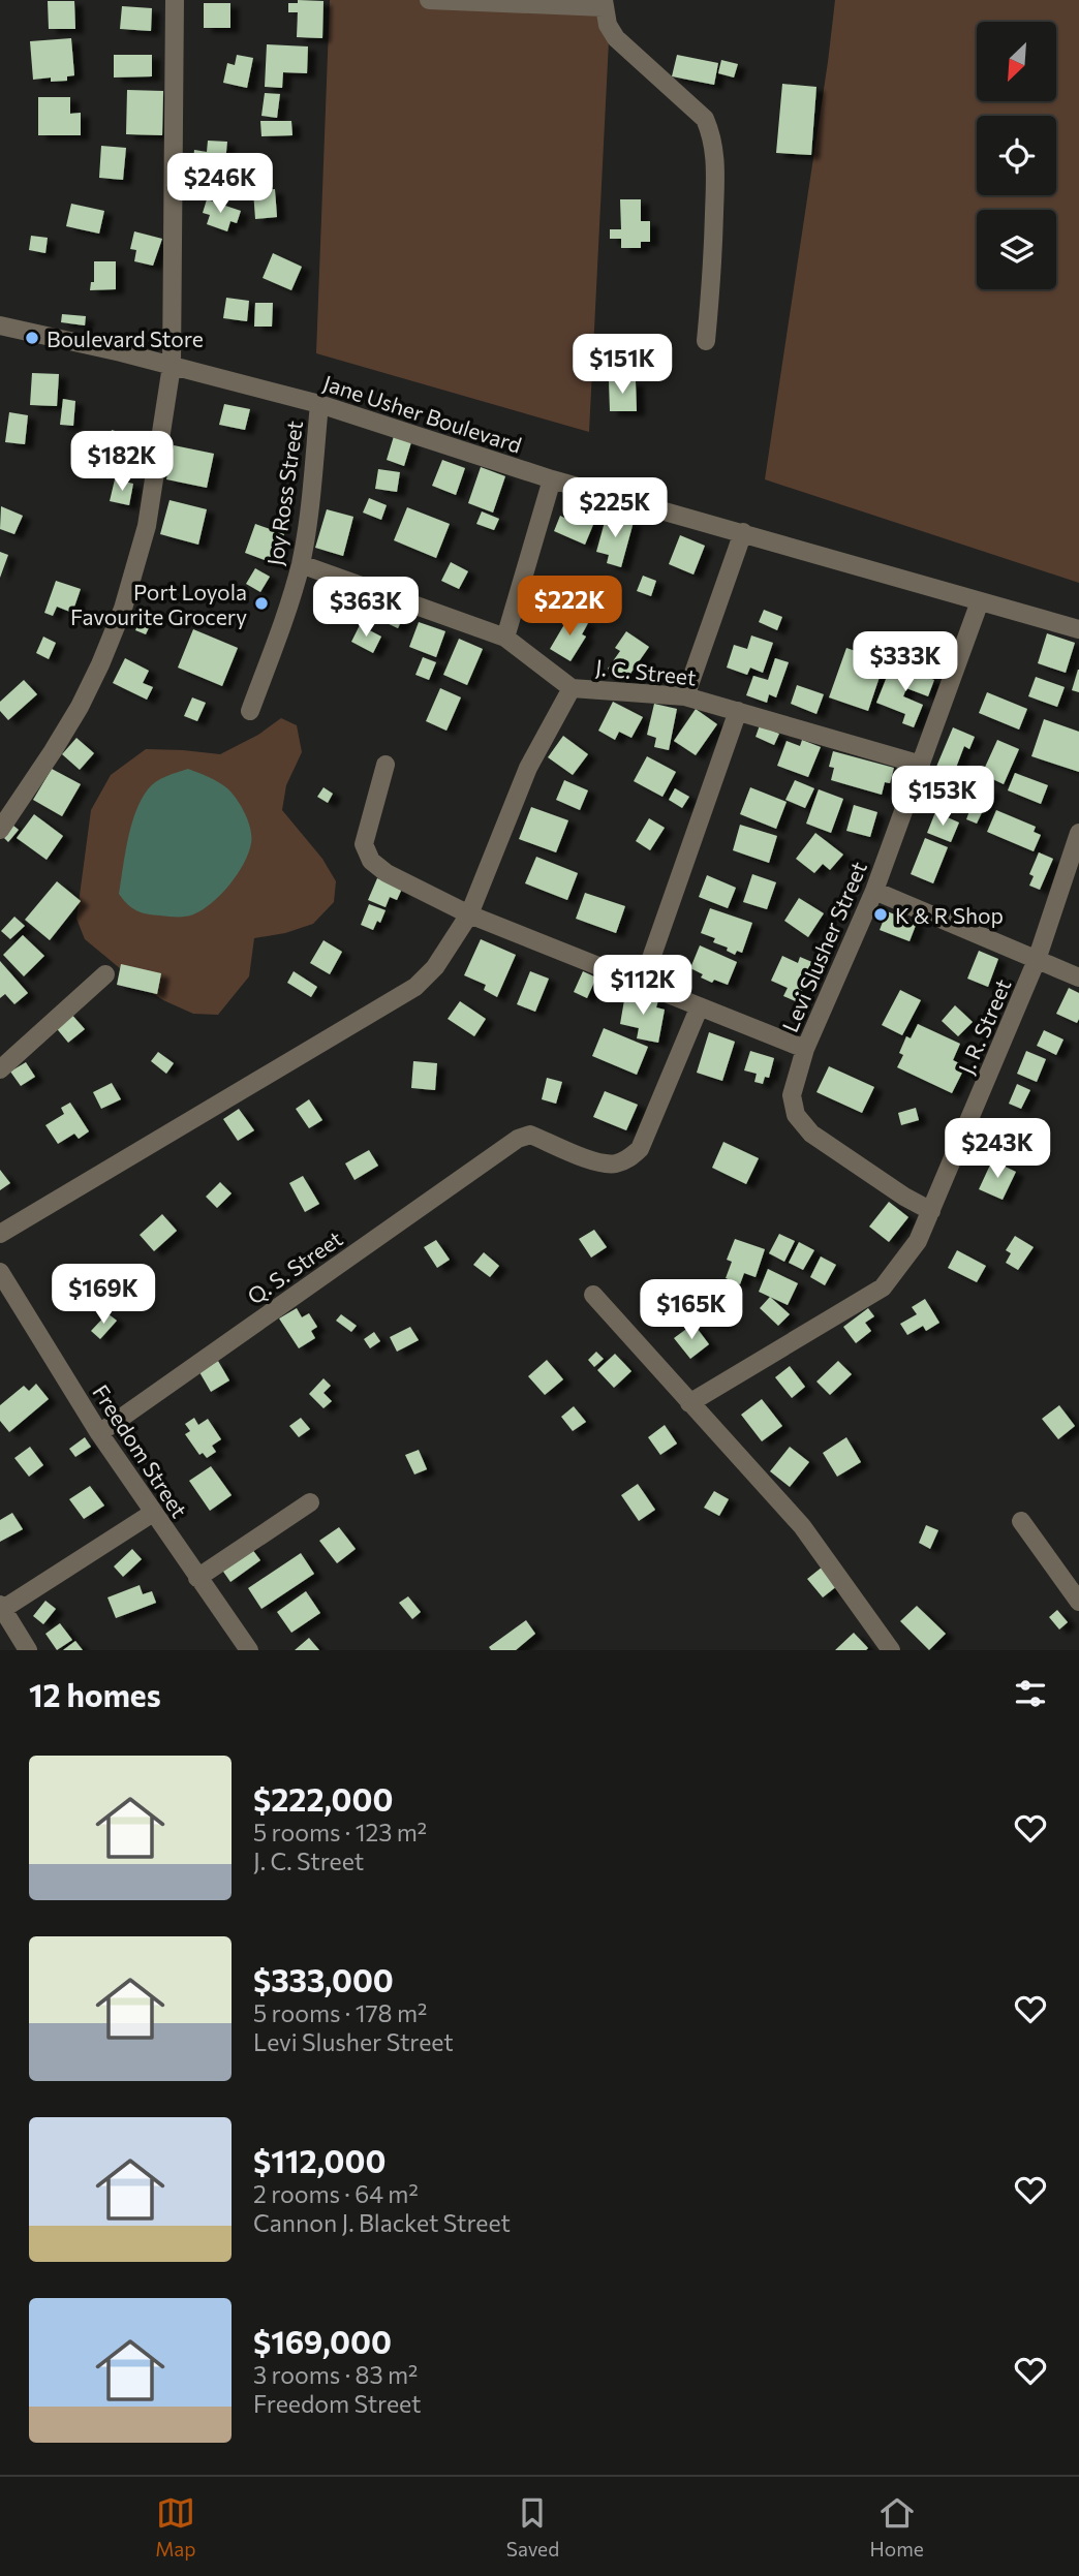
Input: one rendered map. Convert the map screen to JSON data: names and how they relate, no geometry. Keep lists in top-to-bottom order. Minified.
{"streets":{"street":["Jane Usher Boulevard","Joy Ross Street","J. C. Street","Levi Slusher Street","J. R. Street","Q. S. Street","Freedom Street"]},"crossings":[["Jane Usher Boulevard","Joy Ross Street"],["Jane Usher Boulevard","Levi Slusher Street"],["Joy Ross Street","J. C. Street"],["J. C. Street","Levi Slusher Street"],["Levi Slusher Street","J. R. Street"],["Q. S. Street","Freedom Street"]],"places":["Boulevard Store","Port Loyola Favourite Grocery","K & R Shop"],"north":"bottom left","page":{"price":["$246K","$151K","$182K","$225K","$222K","$363K","$333K","$153K","$112K","$243K","$169K","$165K"],"heading":"12 homes","list":[{"name":"$222,000","note":"5 rooms · 123 m² · J. C. Street"},{"name":"$333,000","note":"5 rooms · 178 m² · Levi Slusher Street"},{"name":"$112,000","note":"2 rooms · 64 m² · Cannon J. Blacket Street"},{"name":"$169,000","note":"3 rooms · 83 m² · Freedom Street"}],"tabs":["Map","Saved","Home"]}}
